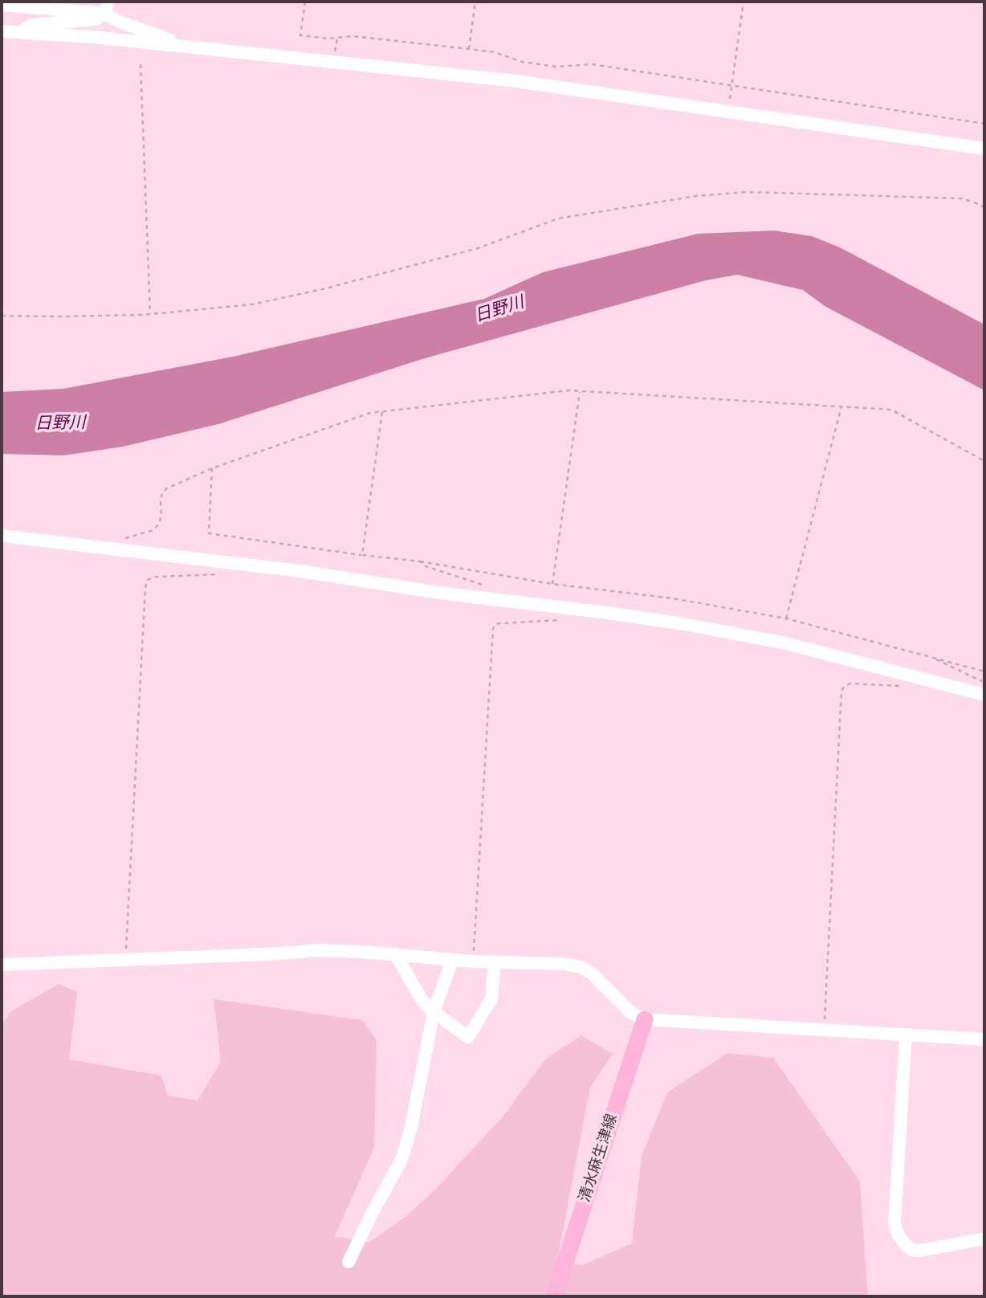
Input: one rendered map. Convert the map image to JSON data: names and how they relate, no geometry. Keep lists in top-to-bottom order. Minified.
{"streets":{"main road":["清水麻生津線"]},"water":["日野川"]}
